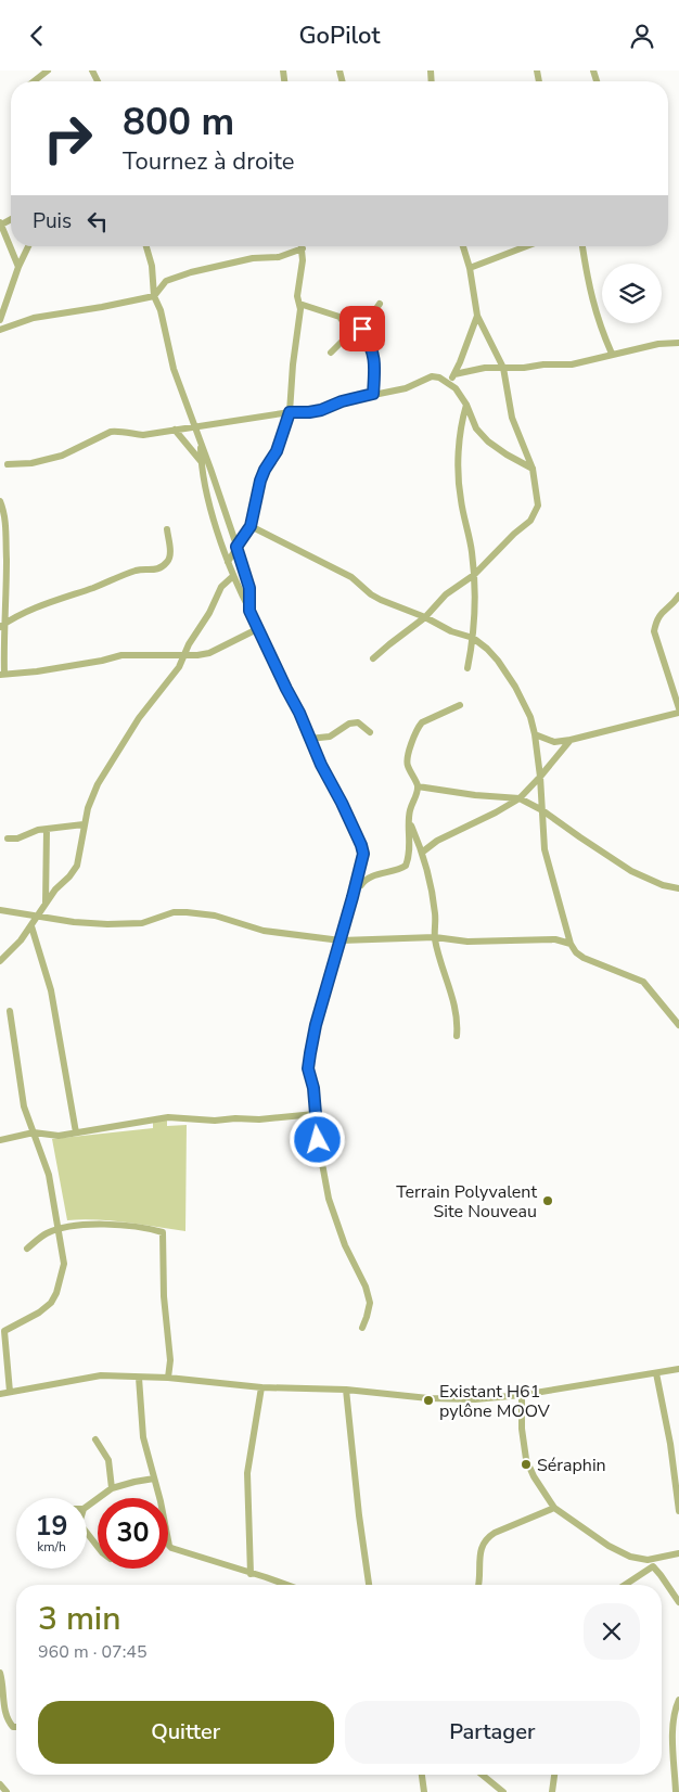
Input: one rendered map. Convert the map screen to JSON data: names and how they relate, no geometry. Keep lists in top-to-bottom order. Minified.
{"places":["Terrain Polyvalent Site Nouveau","Existant H61 pylône MOOV","Séraphin"],"page":{"header":"GoPilot","turn":["800 m","Tournez à droite"],"then":"Puis","speed":"19 km/h","limit":"30","heading":["3 min","960 m · 07:45"],"buttons":["Quitter","Partager"]}}
